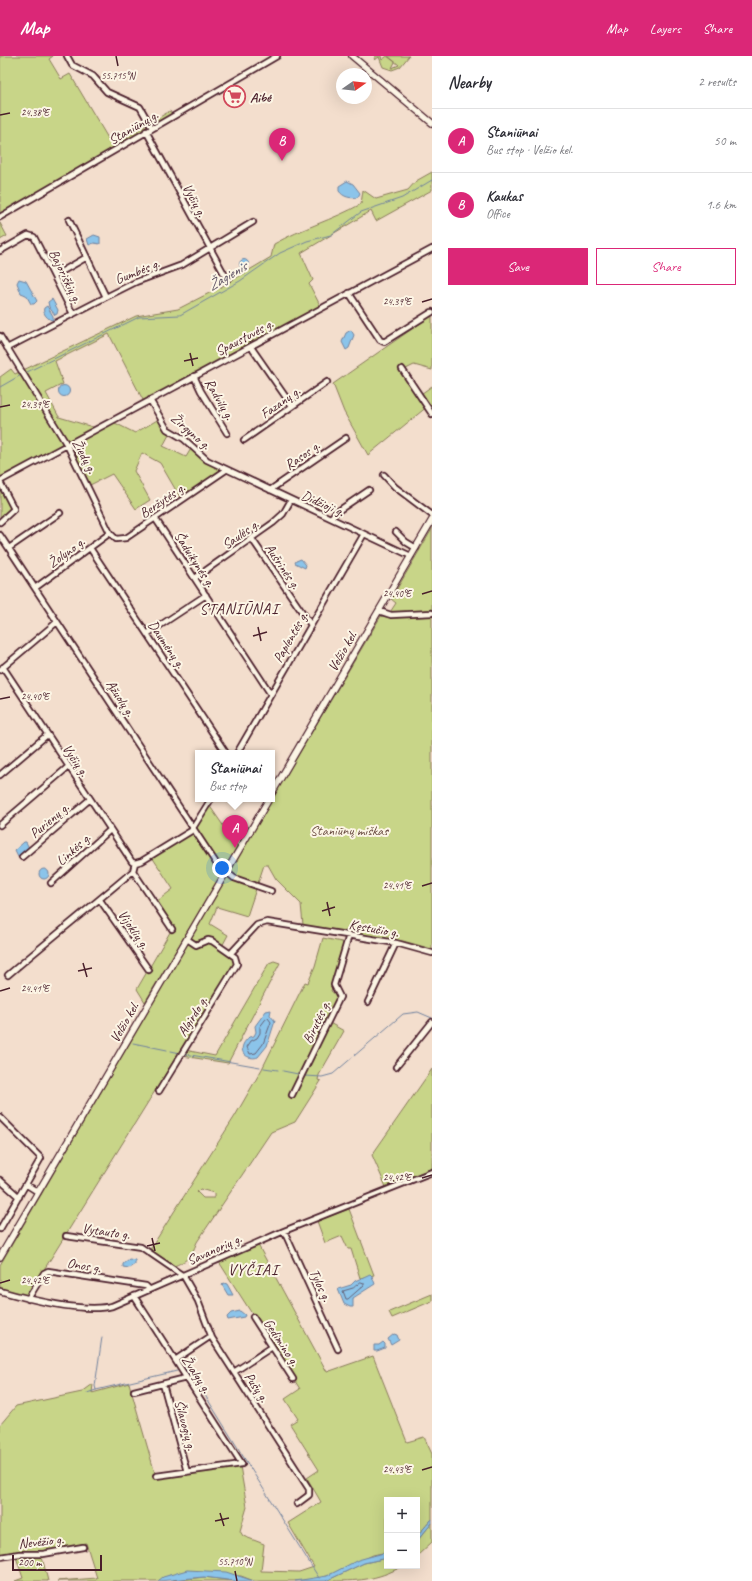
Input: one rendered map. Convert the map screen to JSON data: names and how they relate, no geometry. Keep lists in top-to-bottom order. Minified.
{"streets":{"main road":["Velžio kel."],"street":["Staniūnų g.","Vyčių g.","Gumbės g.","Bajoriškių g.","Spaustuvės g.","Radvilų g.","Fazanų g.","Žirgyno g.","Rasos g.","Žiedų g.","Beržytės g.","Didžioji g.","Saulės g.","Žolyno g.","Šaduikynės g.","Aušrinės g.","Paplentės g.","Daumėnų g.","Ąžuolų g.","Purienų g.","Linkės g.","Kęstučio g.","Vijoklių g.","Algirdo g.","Birutės g.","Vytauto g.","Savanorių g.","Onos g.","Tylos g.","Gedimino g.","Žvalgų g.","Pušų g.","Šilauogių g.","Nevėžio g."]},"crossings":[["Staniūnų g.","Vyčių g."],["Vyčių g.","Gumbės g."],["Vyčių g.","Ąžuolų g."],["Vyčių g.","Purienų g."],["Vyčių g.","Linkės g."],["Bajoriškių g.","Žiedų g."],["Spaustuvės g.","Radvilų g."],["Spaustuvės g.","Žirgyno g."],["Spaustuvės g.","Žiedų g."],["Žirgyno g.","Beržytės g."],["Žirgyno g.","Didžioji g."],["Rasos g.","Didžioji g."],["Žiedų g.","Beržytės g."],["Žiedų g.","Žolyno g."],["Beržytės g.","Didžioji g."],["Beržytės g.","Žolyno g."],["Beržytės g.","Šaduikynės g."],["Didžioji g.","Saulės g."],["Didžioji g.","Paplentės g."],["Didžioji g.","Velžio kel."],["Saulės g.","Šaduikynės g."],["Saulės g.","Aušrinės g."],["Žolyno g.","Daumėnų g."],["Žolyno g.","Ąžuolų g."],["Šaduikynės g.","Paplentės g."],["Aušrinės g.","Paplentės g."],["Velžio kel.","Ąžuolų g."],["Kęstučio g.","Algirdo g."],["Kęstučio g.","Birutės g."],["Vytauto g.","Savanorių g."],["Vytauto g.","Pušų g."],["Savanorių g.","Onos g."],["Savanorių g.","Tylos g."],["Savanorių g.","Žvalgų g."],["Savanorių g.","Pušų g."],["Žvalgų g.","Šilauogių g."]],"districts":["STANIŪNAI","VYČIAI"],"water":["Žagienis"],"parks":["Staniūnų miškas"],"places":{"supermarket":["Aibė"]},"scale_bar":"200 m","north":"right","page":{"header":"Map","nav":["Map","Layers","Share"],"heading":["Nearby","2 results"],"list":[{"mark":"A","name":"Staniūnai","note":"Bus stop · Velžio kel.","value":"50 m"},{"mark":"B","name":"Kaukas","note":"Office","value":"1.6 km"}],"pins":["B","A"],"buttons":["Save","Share"],"popup":["Staniūnai","Bus stop"],"map_buttons":["+","−"],"scale":"200 m"},"coordinates":["55.715°N","24.38°E","24.39°E","24.40°E","24.41°E","24.42°E","24.43°E","55.710°N"]}
